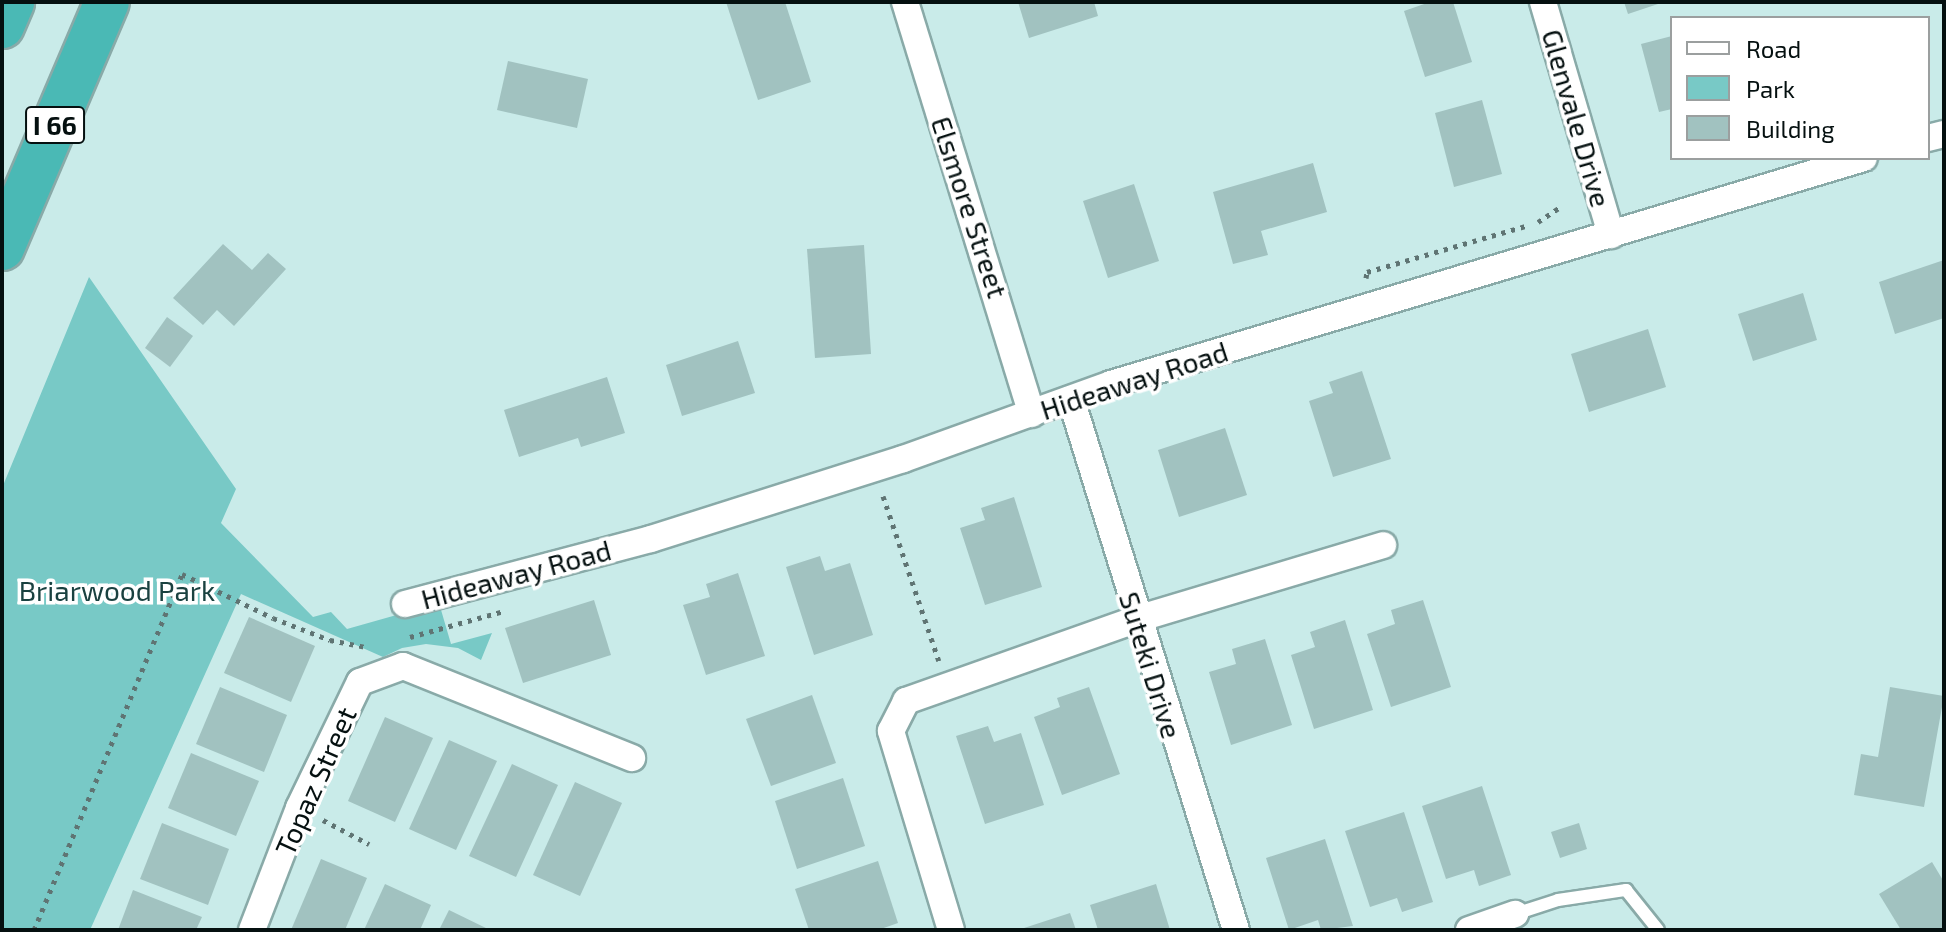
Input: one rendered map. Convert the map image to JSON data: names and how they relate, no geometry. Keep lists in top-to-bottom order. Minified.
{"streets":{"highway":["I 66"],"street":["Glenvale Drive","Elsmore Street","Hideaway Road","Suteki Drive","Topaz Street"]},"crossings":[["Glenvale Drive","Hideaway Road"],["Elsmore Street","Hideaway Road"],["Hideaway Road","Suteki Drive"]],"parks":["Briarwood Park"],"legend":["Road","Park","Building"]}
